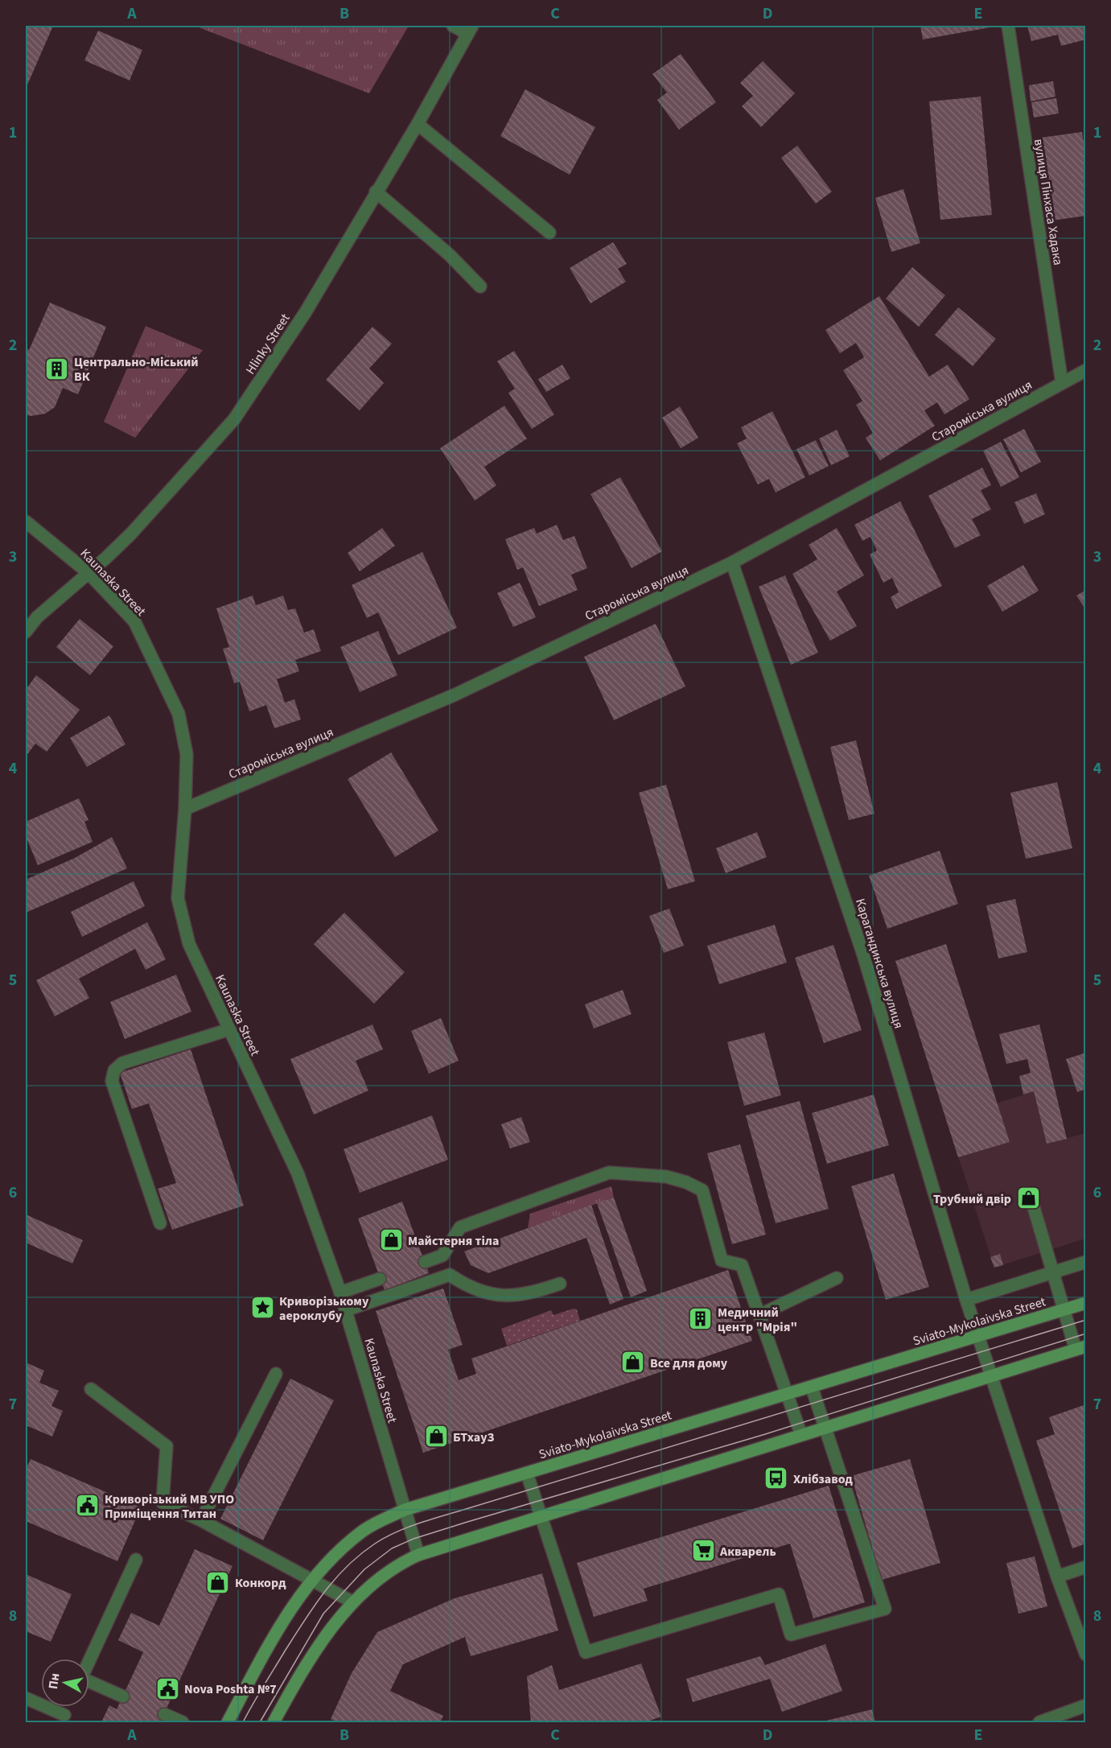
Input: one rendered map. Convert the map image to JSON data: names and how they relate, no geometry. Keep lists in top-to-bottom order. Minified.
{"streets":{"main road":["Sviato-Mykolaivska Street"],"street":["вулиця Пінхаса Хадака","Hlinky Street","Староміська вулиця","Kaunaska Street","Карагандинська вулиця"]},"crossings":[["вулиця Пінхаса Хадака","Староміська вулиця"],["Hlinky Street","Kaunaska Street"],["Староміська вулиця","Kaunaska Street"],["Староміська вулиця","Карагандинська вулиця"],["Kaunaska Street","Sviato-Mykolaivska Street"],["Карагандинська вулиця","Sviato-Mykolaivska Street"]],"places":{"building":["Центрально-Міський ВК","Медичний центр \"Мрія\""],"shop":["Трубний двір","Майстерня тіла","Все для дому","БТхауЗ","Конкорд"],"place":["Криворізькому аероклубу"],"bus stop":["Хлібзавод"],"public building":["Криворізький МВ УПО Приміщення Титан","Nova Poshta №7"],"supermarket":["Акварель"]},"north":"left","grid":{"columns":["A","B","C","D","E"],"rows":["1","2","3","4","5","6","7","8"]}}
